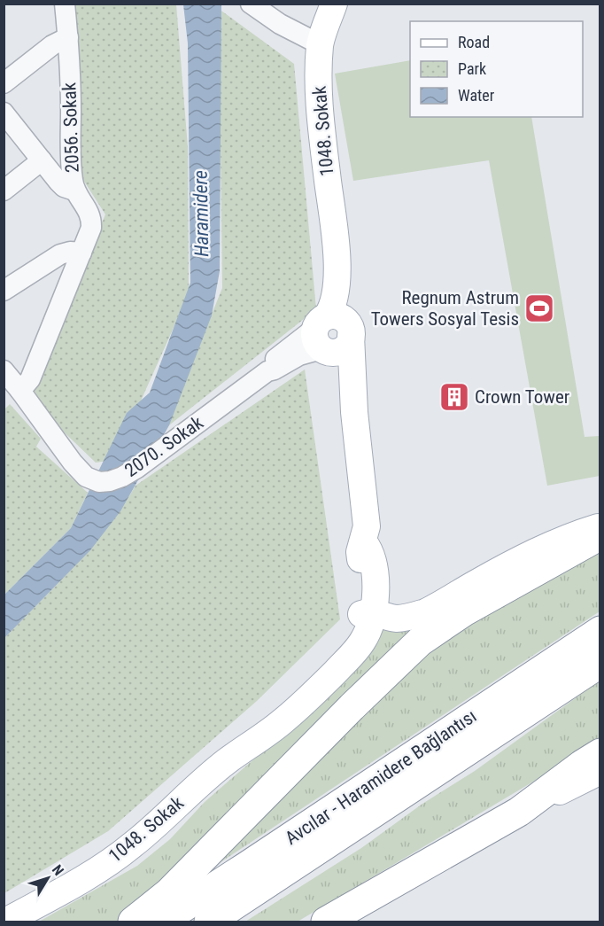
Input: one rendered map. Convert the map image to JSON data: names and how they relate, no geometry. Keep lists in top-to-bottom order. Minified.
{"streets":{"highway":["Avcılar - Haramidere Bağlantısı"],"main road":["1048. Sokak"],"street":["2056. Sokak","2070. Sokak"]},"crossings":[["2056. Sokak","2070. Sokak"]],"water":["Haramidere"],"places":{"sports":["Regnum Astrum Towers Sosyal Tesis"],"building":["Crown Tower"]},"legend":["Road","Park","Water"],"north":"top right"}
